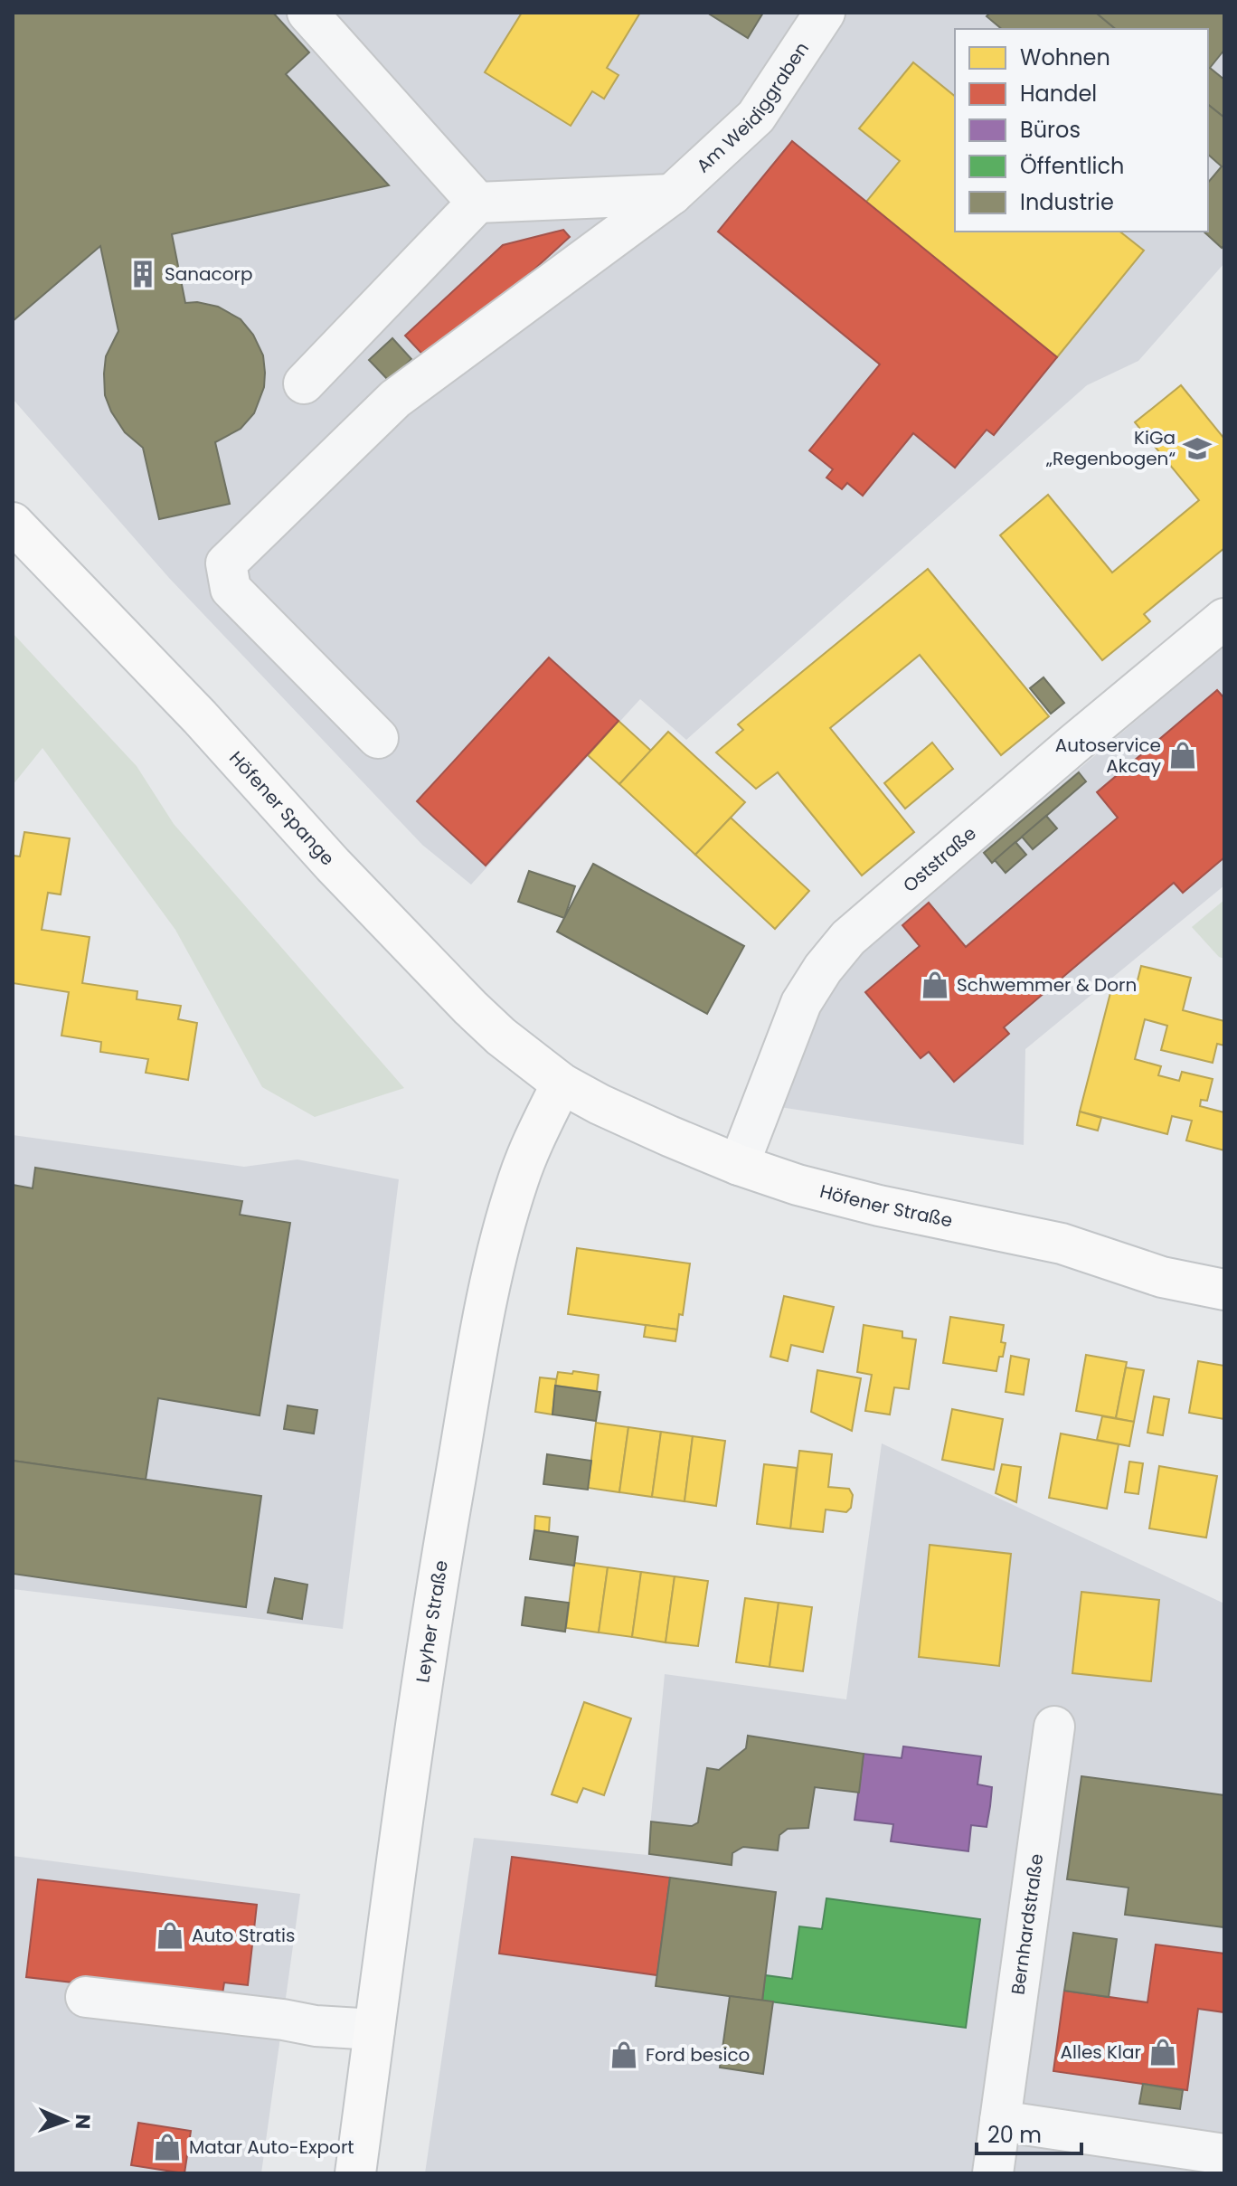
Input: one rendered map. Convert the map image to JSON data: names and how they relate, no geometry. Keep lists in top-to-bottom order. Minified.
{"streets":{"main road":["Höfener Spange","Höfener Straße","Leyher Straße"],"street":["Am Weidiggraben","Oststraße","Bernhardstraße"]},"crossings":[["Höfener Spange","Höfener Straße"],["Höfener Spange","Leyher Straße"],["Oststraße","Höfener Straße"],["Höfener Straße","Leyher Straße"]],"places":{"building":["Sanacorp"],"school or university":["KiGa „Regenbogen“"],"shop":["Autoservice Akcay","Schwemmer & Dorn","Auto Stratis","Alles Klar","Ford besico","Matar Auto-Export"]},"legend":["Wohnen","Handel","Büros","Öffentlich","Industrie"],"scale_bar":"20 m","north":"right"}
